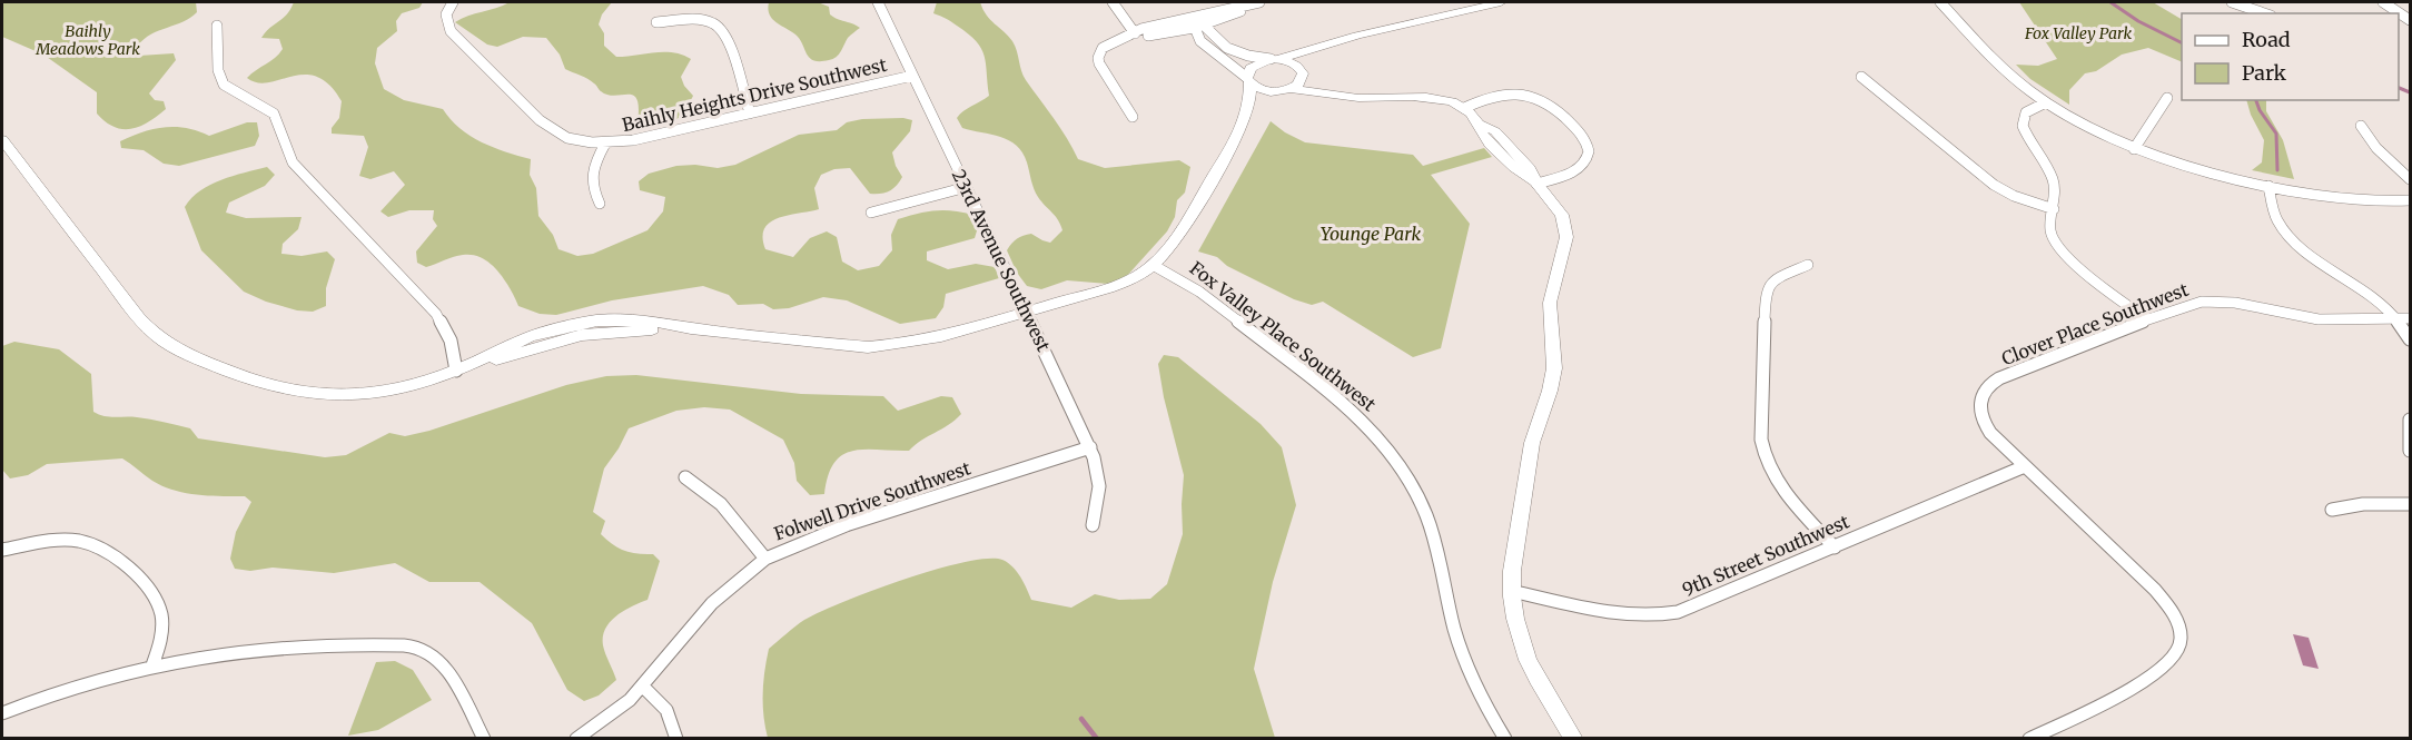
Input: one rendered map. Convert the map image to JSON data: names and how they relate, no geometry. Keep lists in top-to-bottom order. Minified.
{"streets":{"street":["Baihly Heights Drive Southwest","23rd Avenue Southwest","Clover Place Southwest","Fox Valley Place Southwest","Folwell Drive Southwest","9th Street Southwest"]},"crossings":[["Baihly Heights Drive Southwest","23rd Avenue Southwest"],["23rd Avenue Southwest","Folwell Drive Southwest"],["Clover Place Southwest","9th Street Southwest"]],"parks":["Baihly Meadows Park","Fox Valley Park","Younge Park"],"legend":["Road","Park"]}
